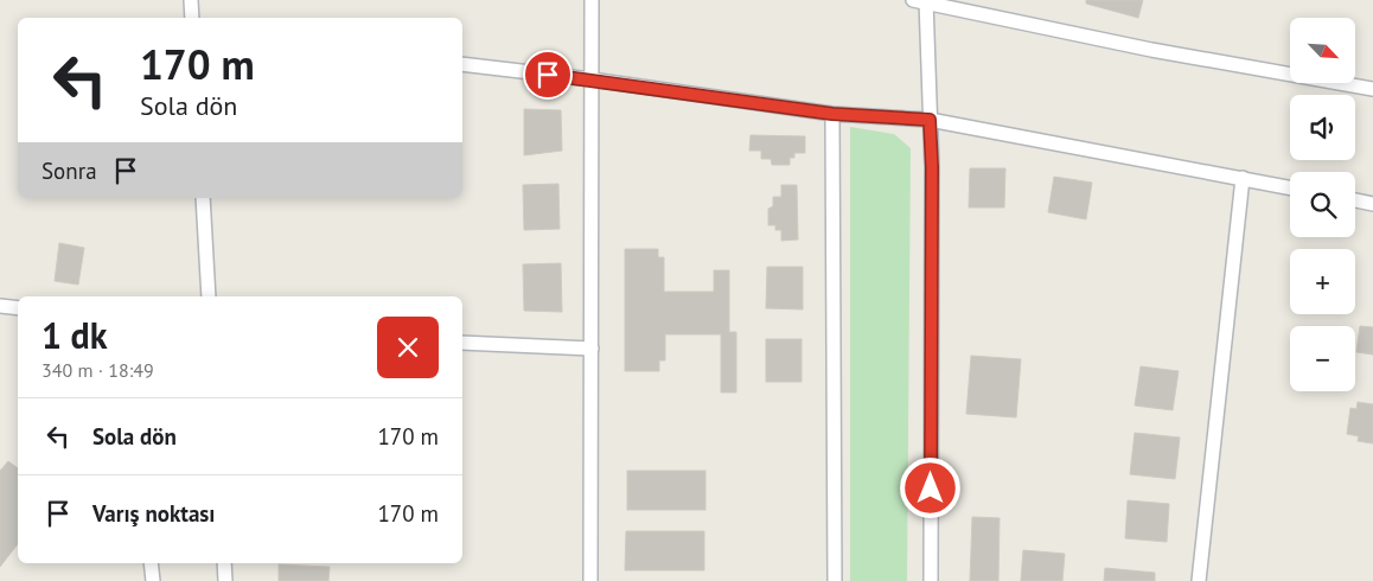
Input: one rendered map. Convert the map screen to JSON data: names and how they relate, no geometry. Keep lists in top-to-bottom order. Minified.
{"north":"bottom right","page":{"map_buttons":["+","−"],"turn":["170 m","Sola dön"],"then":"Sonra","heading":["1 dk","340 m · 18:49"],"list":[{"name":"Sola dön","value":"170 m"},{"name":"Varış noktası","value":"170 m"}]}}
